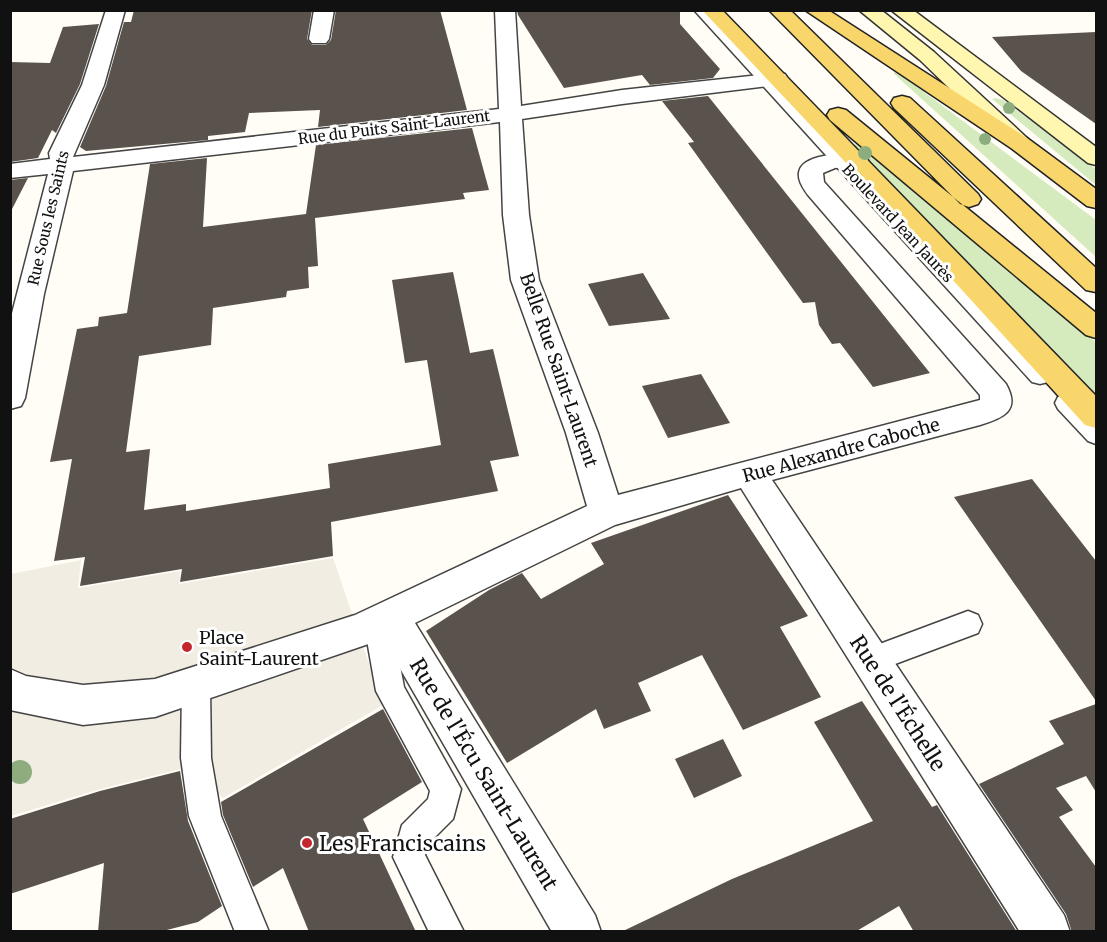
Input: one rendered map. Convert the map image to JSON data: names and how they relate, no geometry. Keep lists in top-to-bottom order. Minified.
{"streets":{"main road":["Boulevard Jean Jaurès"],"street":["Rue du Puits Saint-Laurent","Rue Sous les Saints","Belle Rue Saint-Laurent","Rue Alexandre Caboche","Rue de l'Échelle","Rue de l'Écu Saint-Laurent"]},"crossings":[["Rue du Puits Saint-Laurent","Rue Sous les Saints"],["Rue du Puits Saint-Laurent","Boulevard Jean Jaurès"],["Rue du Puits Saint-Laurent","Belle Rue Saint-Laurent"],["Boulevard Jean Jaurès","Rue Alexandre Caboche"],["Belle Rue Saint-Laurent","Rue Alexandre Caboche"],["Rue Alexandre Caboche","Rue de l'Échelle"],["Rue Alexandre Caboche","Rue de l'Écu Saint-Laurent"]],"places":["Place Saint-Laurent","Les Franciscains"]}
